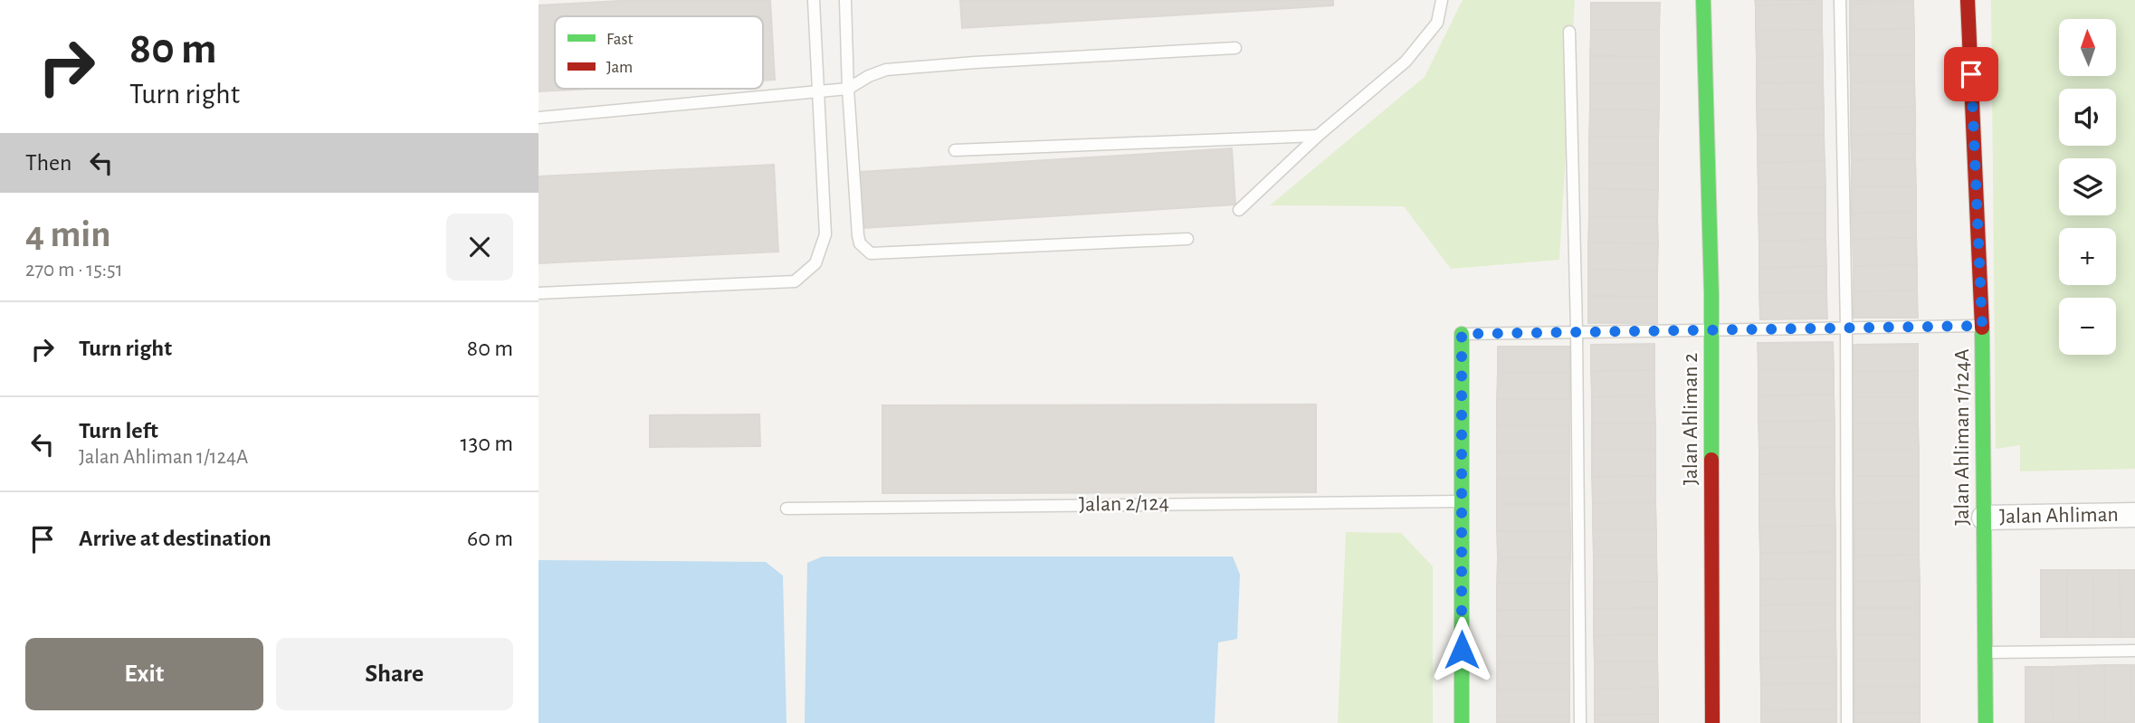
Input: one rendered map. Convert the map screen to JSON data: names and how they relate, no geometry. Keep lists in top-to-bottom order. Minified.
{"streets":{"street":["Jalan Ahliman 2","Jalan Ahliman 1/124A","Jalan Ahliman"],"lane":["Jalan 2/124"]},"crossings":[["Jalan Ahliman 1/124A","Jalan Ahliman"]],"legend":["Fast","Jam"],"north":"top","page":{"turn":["80 m","Turn right"],"map_buttons":["+","−"],"then":"Then","heading":["4 min","270 m · 15:51"],"list":[{"name":"Turn right","value":"80 m"},{"name":"Turn left","note":"Jalan Ahliman 1/124A","value":"130 m"},{"name":"Arrive at destination","value":"60 m"}],"buttons":["Exit","Share"]}}
